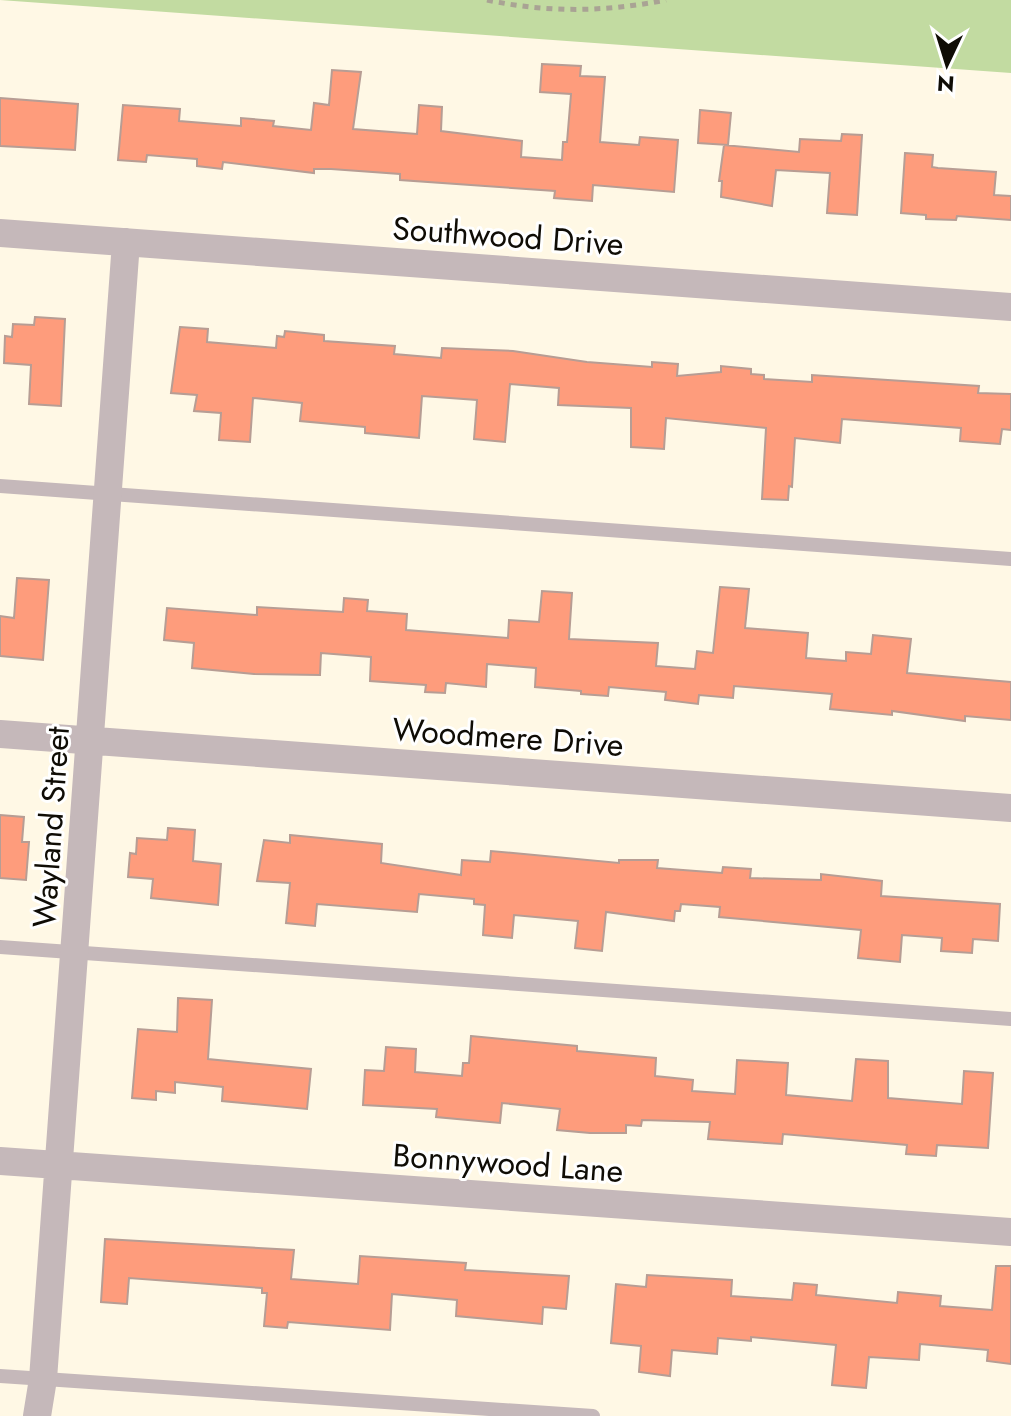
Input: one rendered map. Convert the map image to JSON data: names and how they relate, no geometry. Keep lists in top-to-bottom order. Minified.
{"streets":{"street":["Southwood Drive","Woodmere Drive","Wayland Street","Bonnywood Lane"]},"crossings":[["Southwood Drive","Wayland Street"],["Woodmere Drive","Wayland Street"],["Wayland Street","Bonnywood Lane"]],"north":"bottom"}
